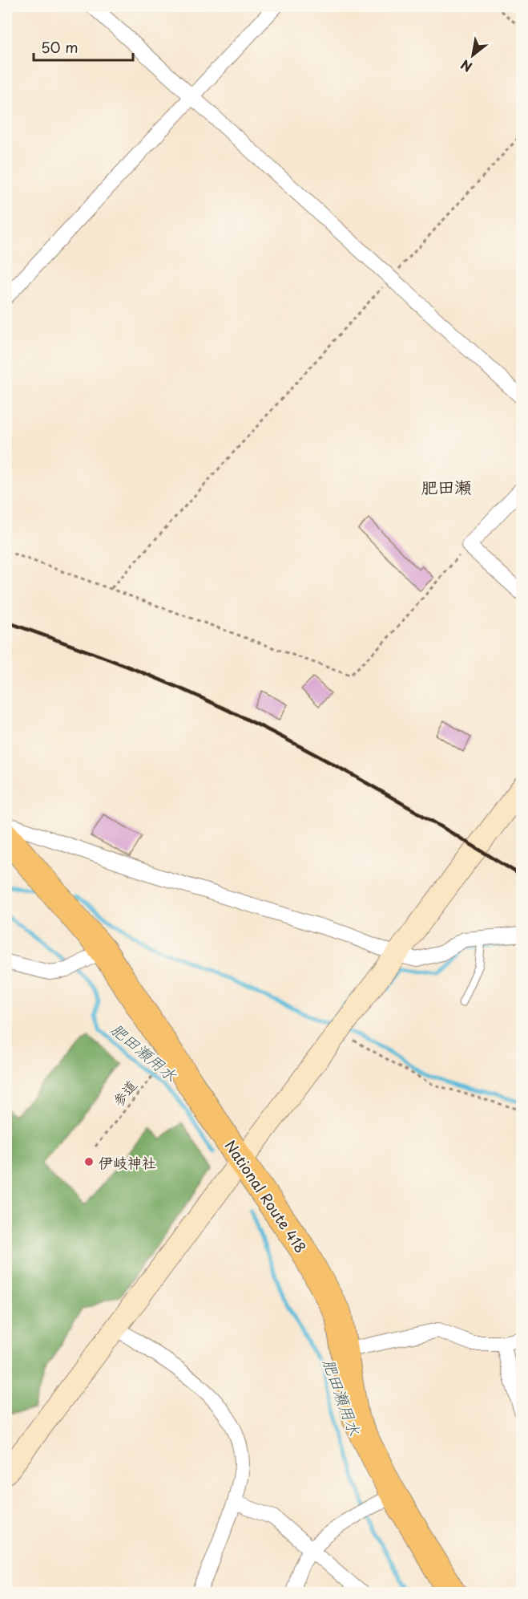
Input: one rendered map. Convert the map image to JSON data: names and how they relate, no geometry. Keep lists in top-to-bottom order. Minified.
{"streets":{"highway":["National Route 418"],"path":["参道"]},"crossings":[["参道","National Route 418"]],"districts":["肥田瀬"],"water":["肥田瀬用水"],"places":["伊岐神社"],"scale_bar":"50 m","north":"bottom left"}
